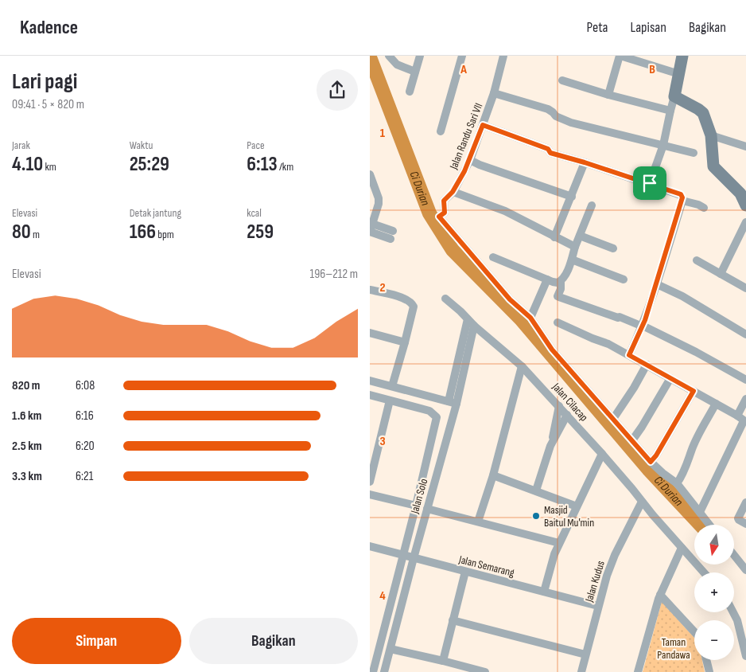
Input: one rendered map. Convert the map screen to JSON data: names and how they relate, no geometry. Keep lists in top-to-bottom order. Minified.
{"streets":{"street":["Jalan Randu Sari VII","Jalan Cilacap","Jalan Solo","Jalan Semarang","Jalan Kudus"]},"crossings":[["Jalan Cilacap","Jalan Solo"],["Jalan Cilacap","Jalan Kudus"],["Jalan Solo","Jalan Semarang"],["Jalan Semarang","Jalan Kudus"]],"water":["Ci Durian"],"parks":["Taman Pandawa"],"places":["Masjid Baitul Mu'min"],"north":"bottom","page":{"header":"Kadence","nav":["Peta","Lapisan","Bagikan"],"heading":["Lari pagi","09:41 · 5 × 820 m"],"stats":[["Jarak","4.10 km"],["Waktu","25:29"],["Pace","6:13 /km"],["Elevasi","80 m"],["Detak jantung","166 bpm"],["kcal","259"]],"chart":["Elevasi","196–212 m"],"list":[{"name":"820 m","note":"6:08"},{"name":"1.6 km","note":"6:16"},{"name":"2.5 km","note":"6:20"},{"name":"3.3 km","note":"6:21"}],"map_buttons":["+","−"],"buttons":["Simpan","Bagikan"]},"grid":{"columns":["A","B"],"rows":["1","2","3","4"]}}
